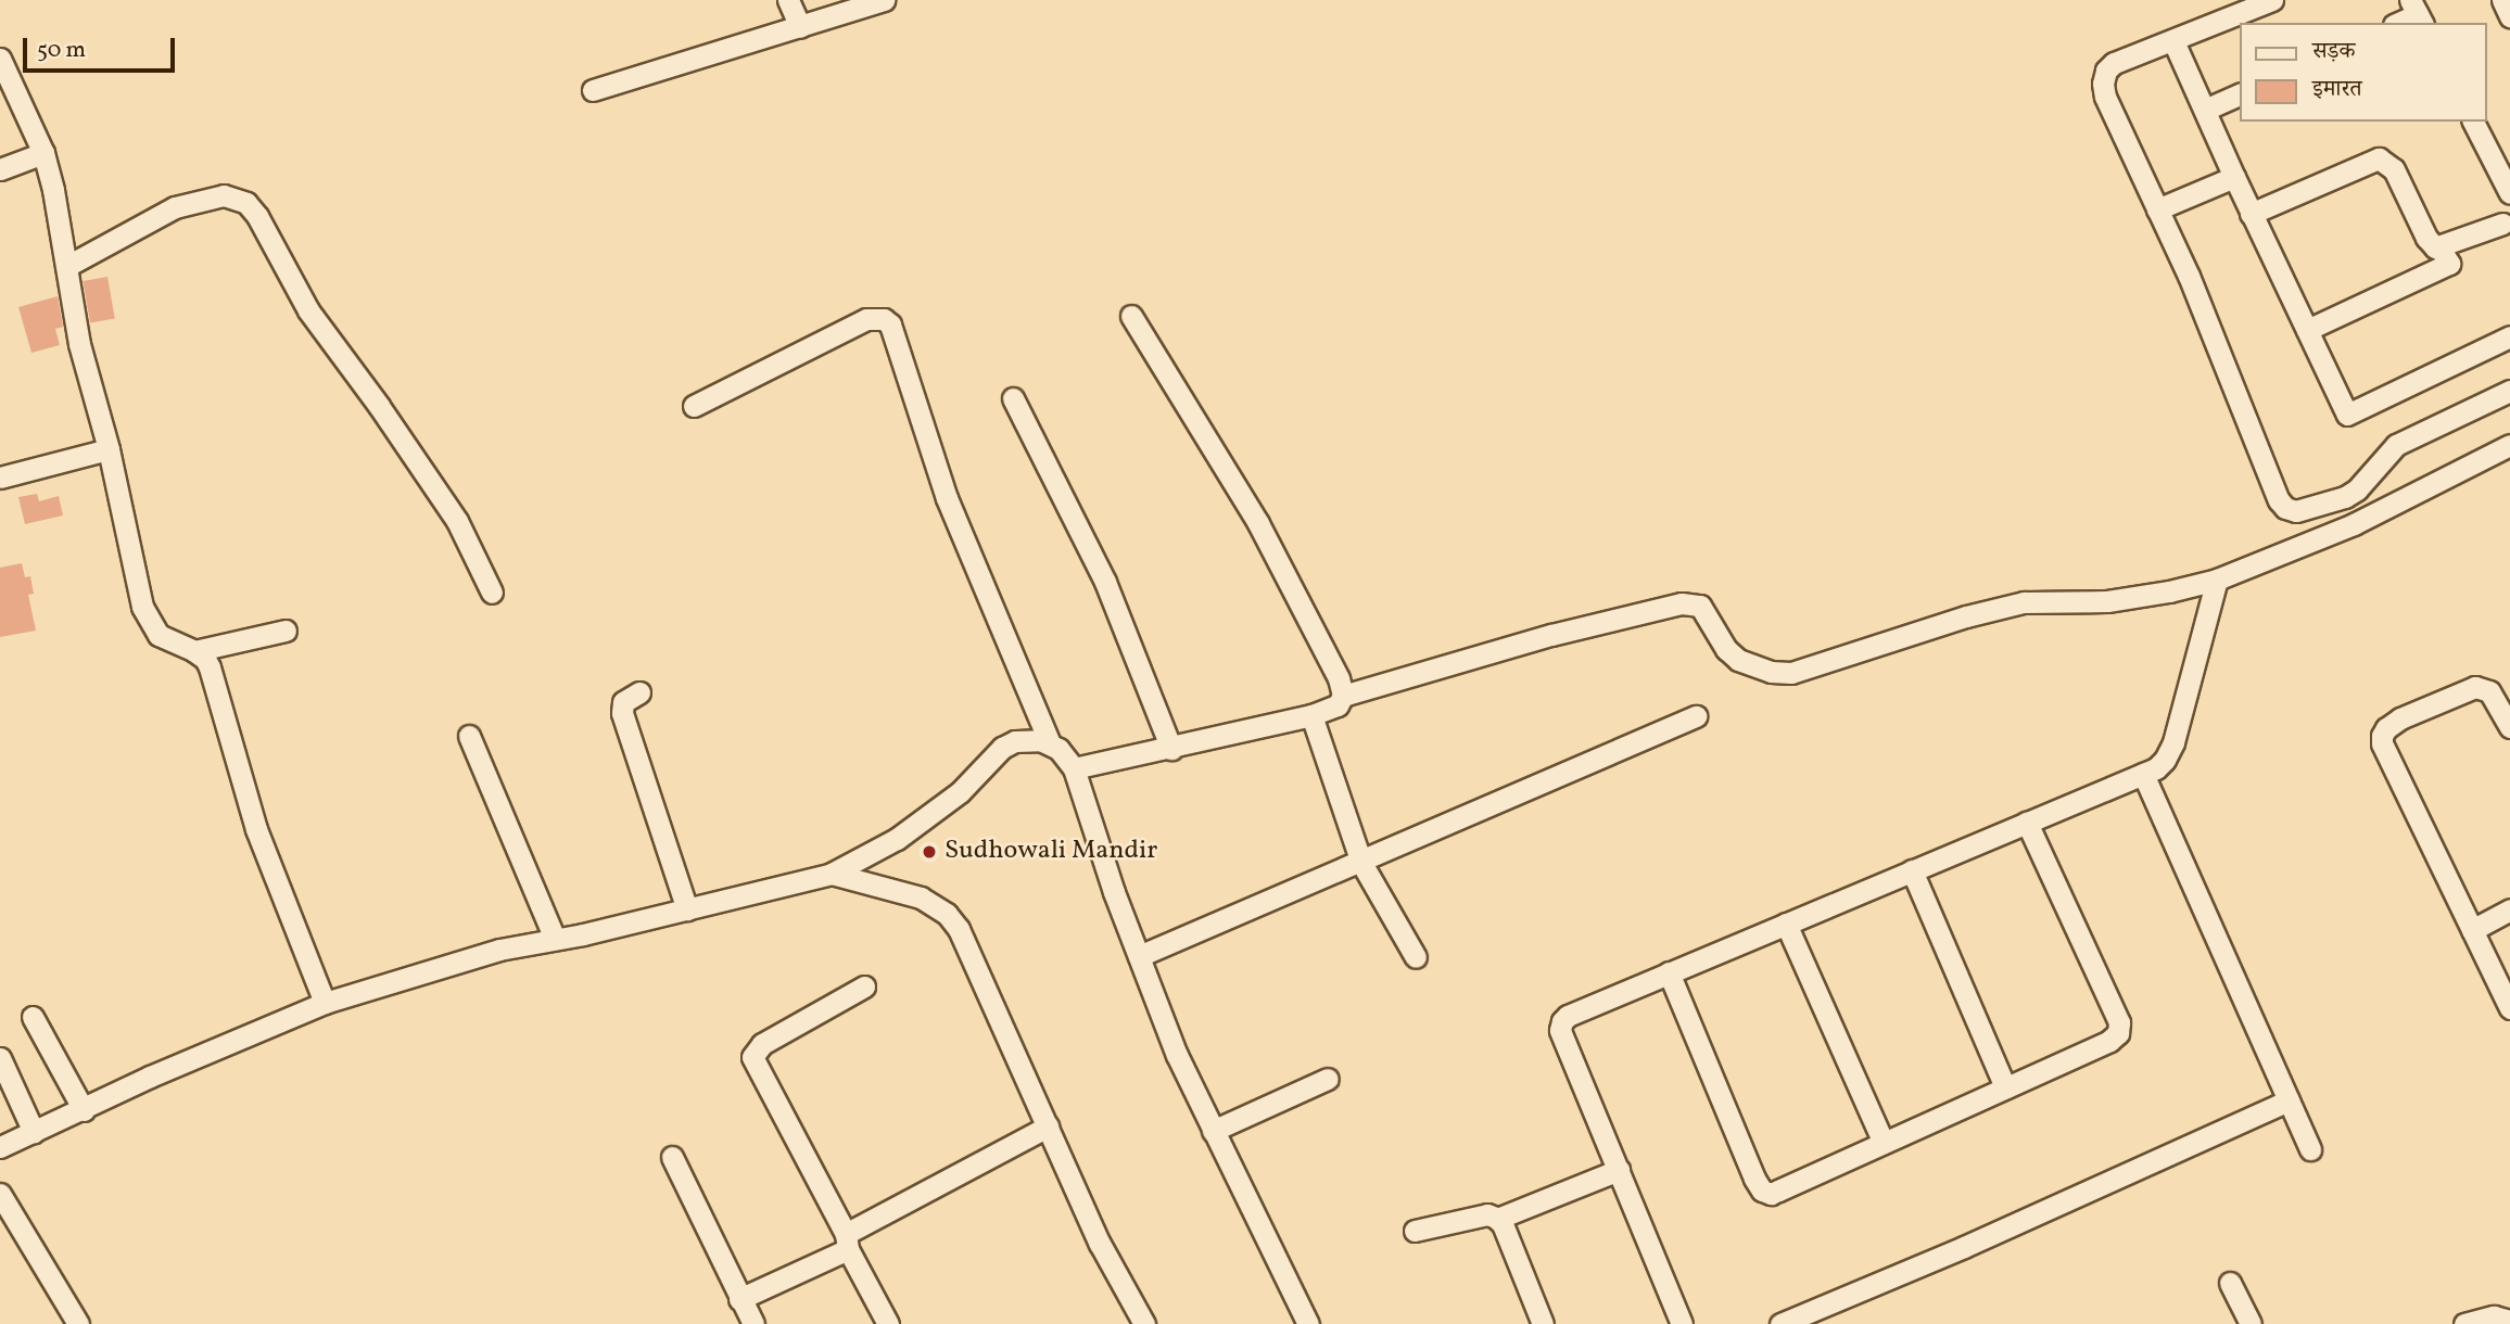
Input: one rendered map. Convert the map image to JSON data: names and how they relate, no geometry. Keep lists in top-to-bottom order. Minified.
{"places":["Sudhowali Mandir"],"legend":["सड़क","इमारत"],"scale_bar":"50 m"}
